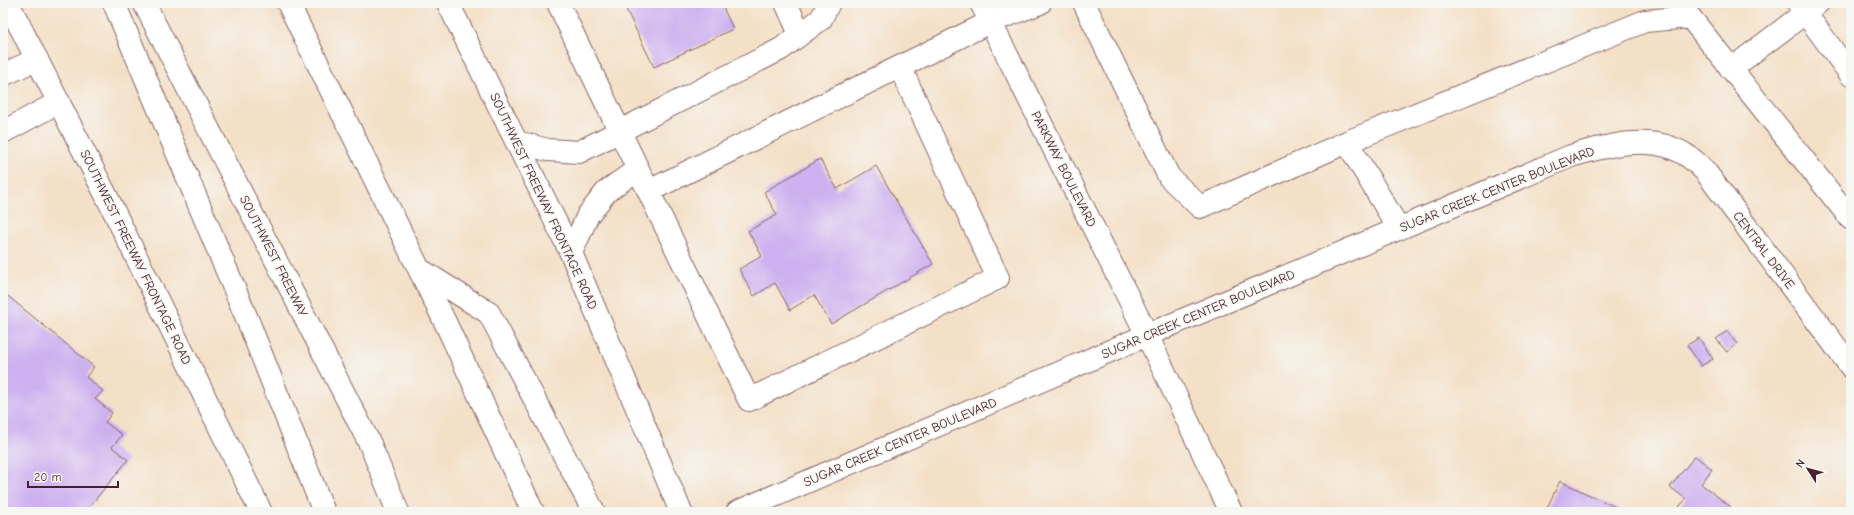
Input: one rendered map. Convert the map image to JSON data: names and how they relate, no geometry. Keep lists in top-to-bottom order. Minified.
{"streets":{"main road":["PARKWAY BOULEVARD","SUGAR CREEK CENTER BOULEVARD","SOUTHWEST FREEWAY FRONTAGE ROAD","CENTRAL DRIVE","SOUTHWEST FREEWAY"]},"crossings":[["PARKWAY BOULEVARD","SUGAR CREEK CENTER BOULEVARD"],["SUGAR CREEK CENTER BOULEVARD","CENTRAL DRIVE"]],"scale_bar":"20 m","north":"top left"}
